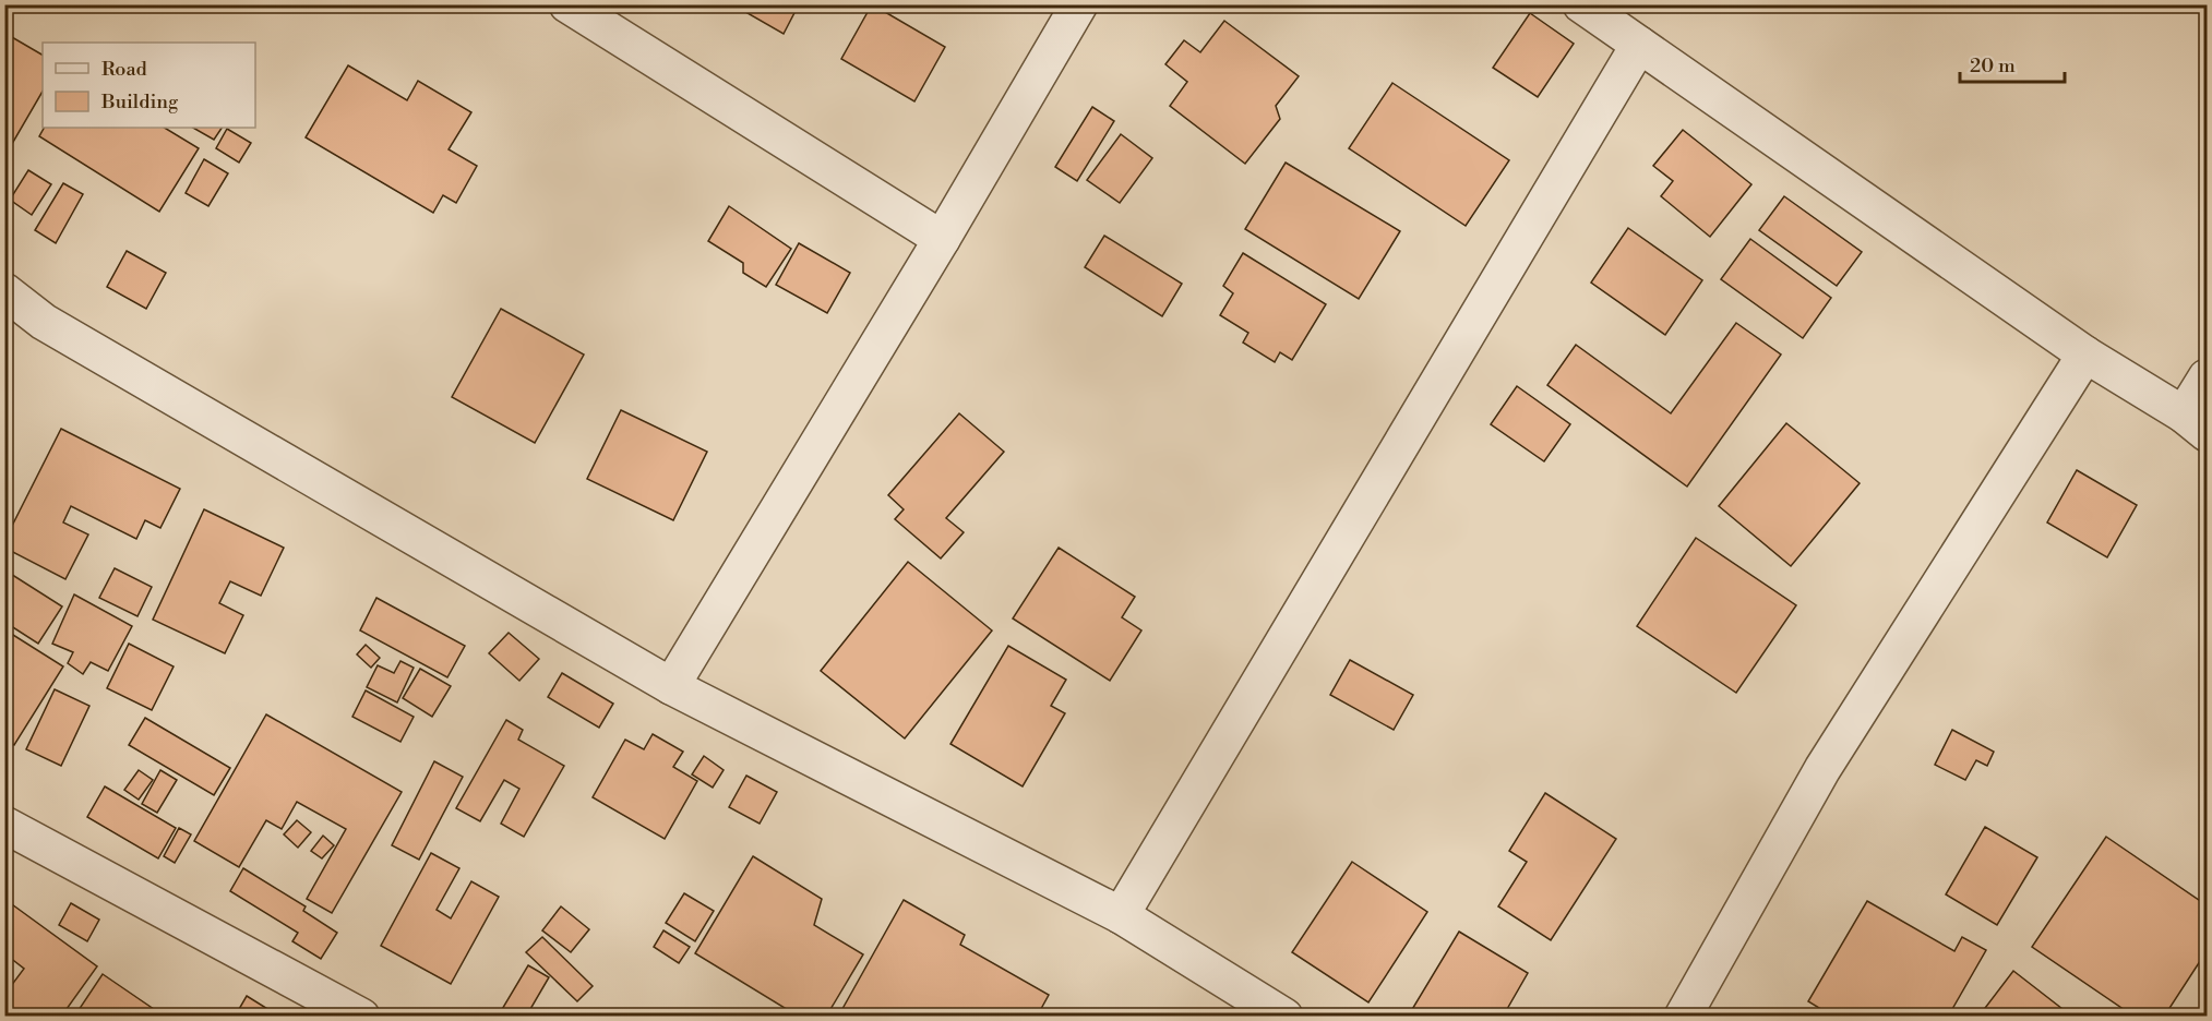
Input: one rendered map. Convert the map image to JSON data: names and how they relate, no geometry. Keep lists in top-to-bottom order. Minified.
{"legend":["Road","Building"],"scale_bar":"20 m"}
